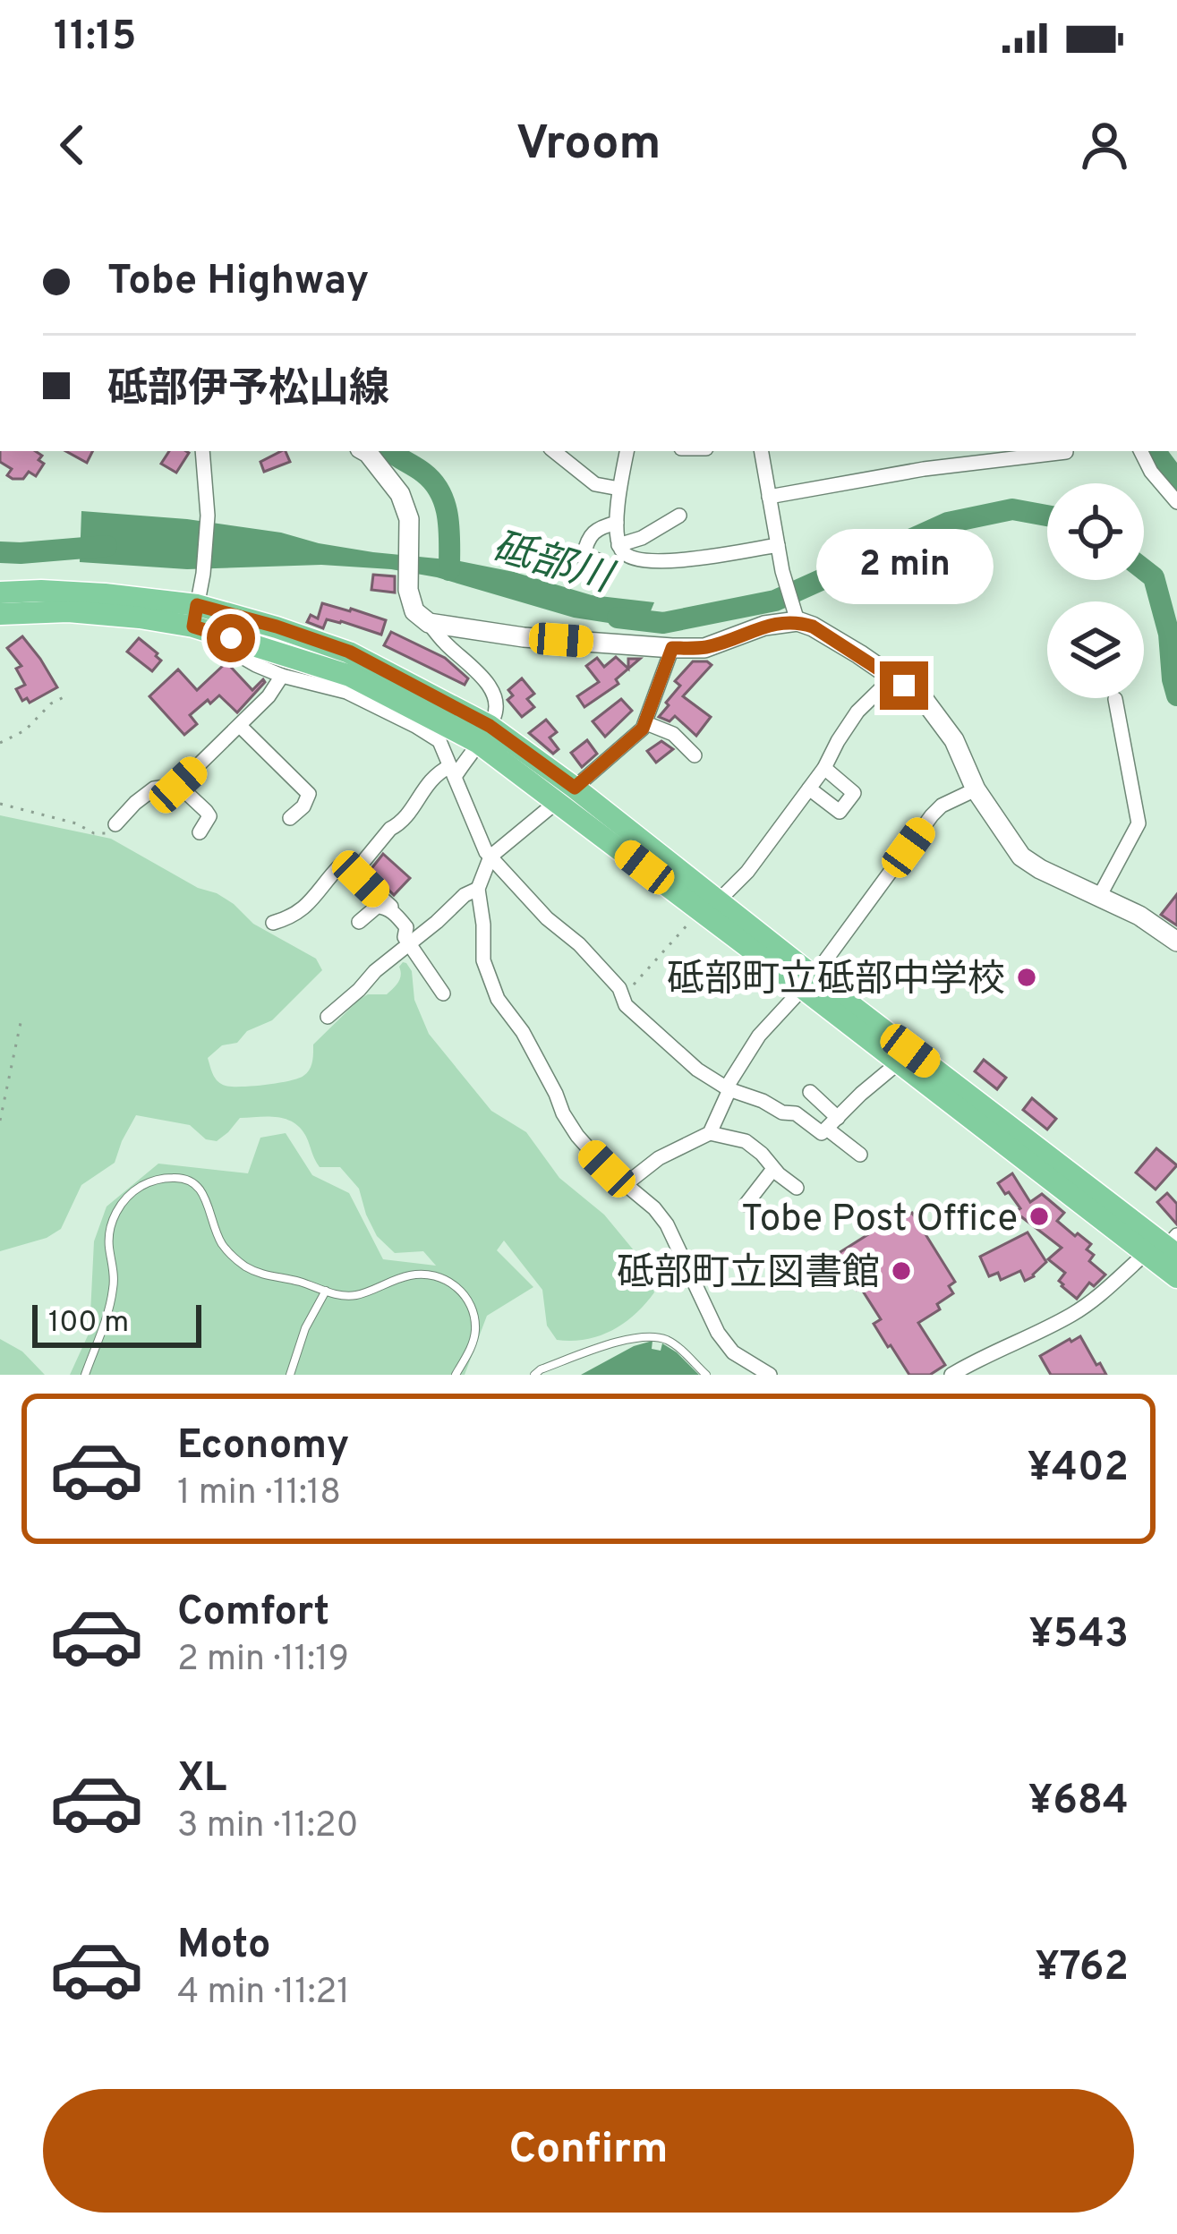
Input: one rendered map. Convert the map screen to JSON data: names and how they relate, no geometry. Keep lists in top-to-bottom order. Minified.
{"water":["砥部川"],"places":["砥部町立砥部中学校","Tobe Post Office","砥部町立図書館"],"scale_bar":"100 m","page":{"status":"11:15","header":"Vroom","banner":["Tobe Highway","砥部伊予松山線"],"bubble":"2 min","scale":"100 m","list":[{"name":"Economy","note":"1 min · 11:18","value":"¥402"},{"name":"Comfort","note":"2 min · 11:19","value":"¥543"},{"name":"XL","note":"3 min · 11:20","value":"¥684"},{"name":"Moto","note":"4 min · 11:21","value":"¥762"}],"buttons":"Confirm"}}
